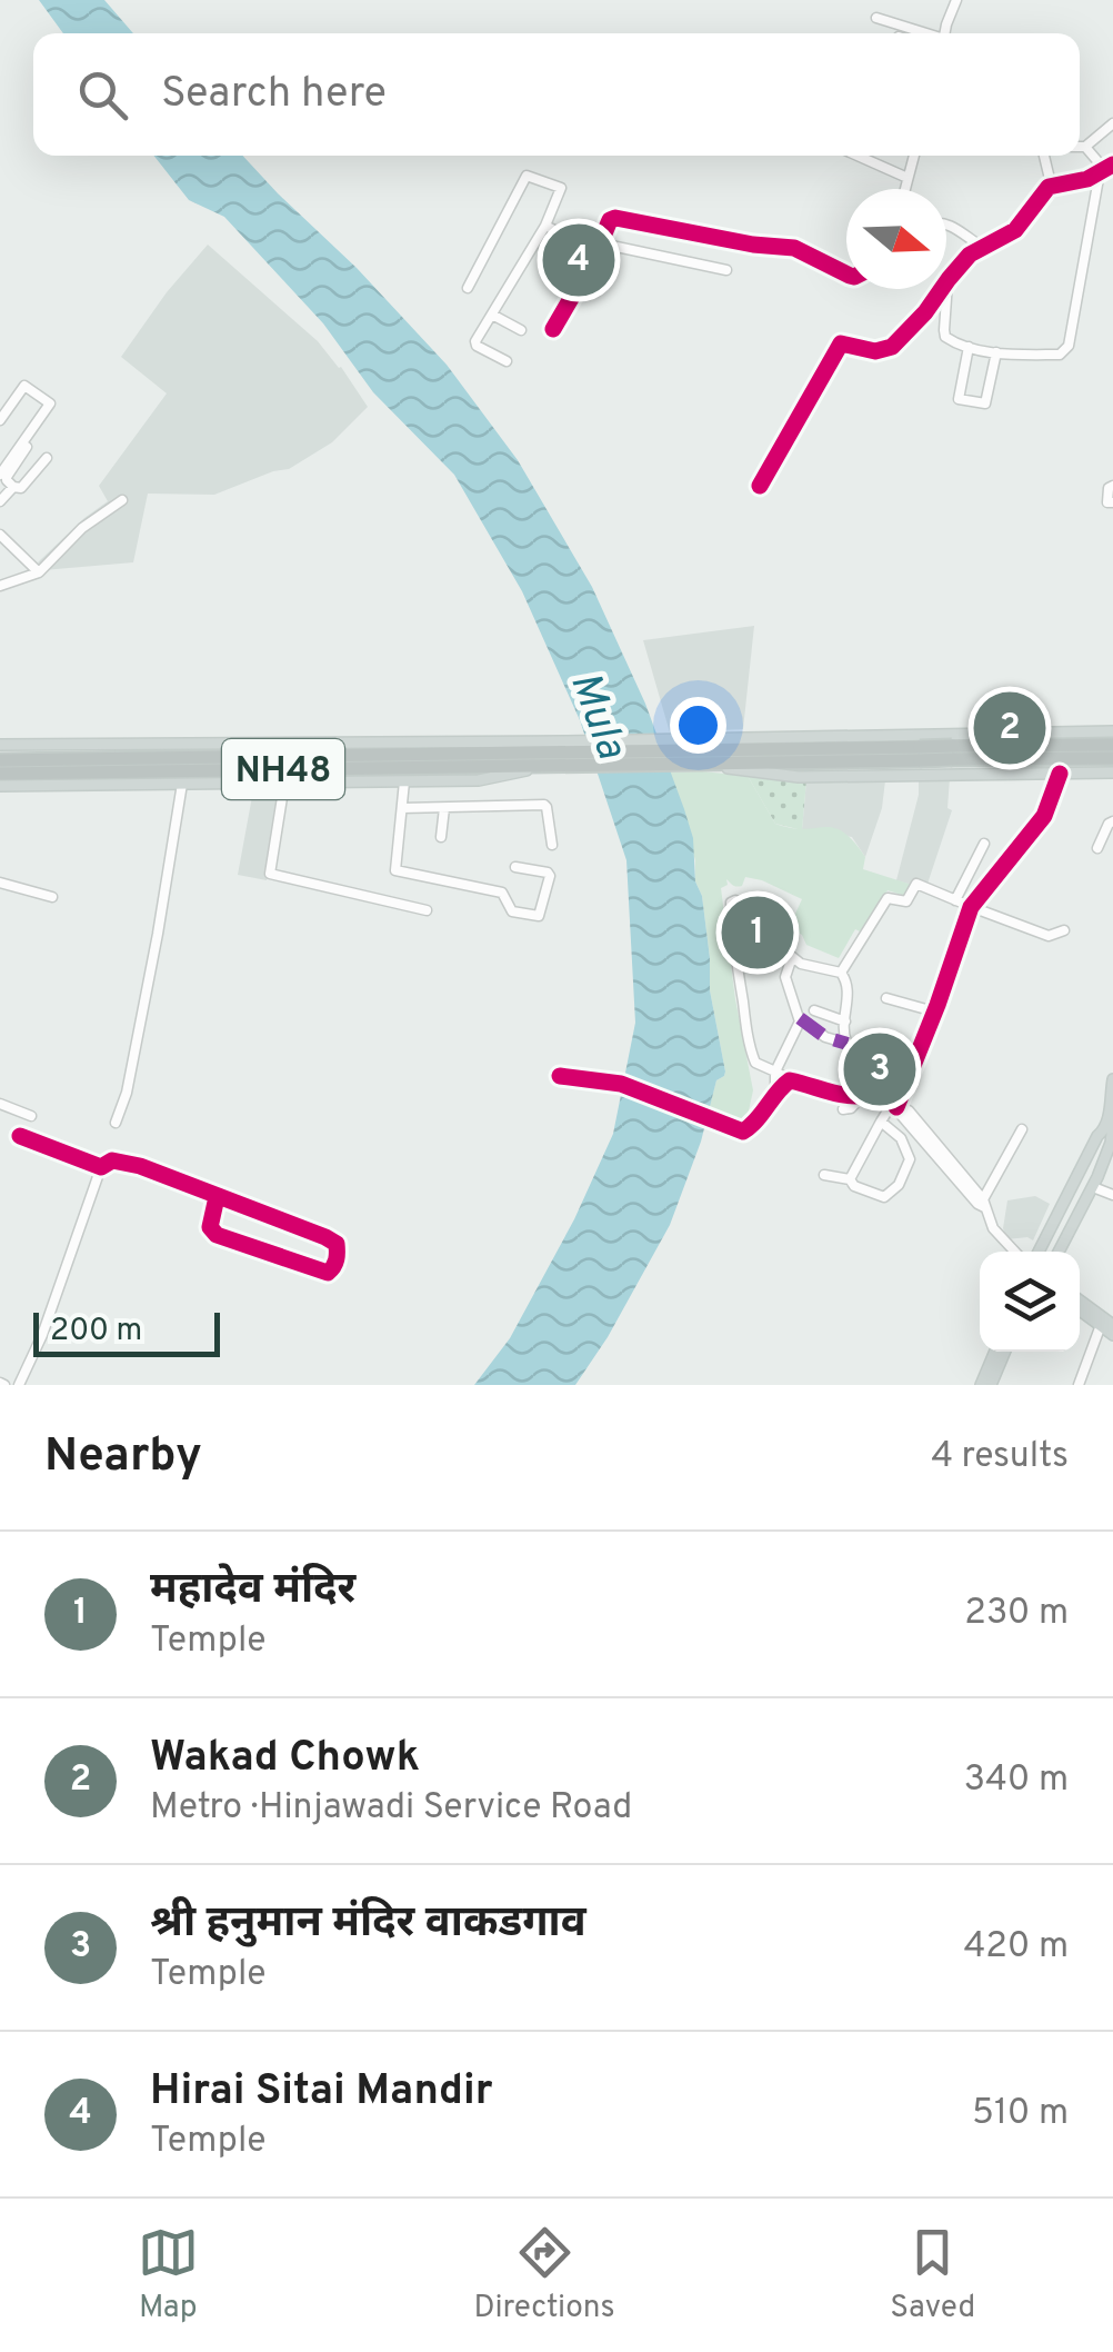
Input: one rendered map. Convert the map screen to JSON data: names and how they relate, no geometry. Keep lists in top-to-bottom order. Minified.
{"streets":{"highway":["NH48"]},"water":["Mula"],"scale_bar":"200 m","north":"right","page":{"search":"Search here","pins":["4","2","1","3"],"scale":"200 m","heading":["Nearby","4 results"],"list":[{"mark":"1","name":"महादेव मंदिर","note":"Temple","value":"230 m"},{"mark":"2","name":"Wakad Chowk","note":"Metro · Hinjawadi Service Road","value":"340 m"},{"mark":"3","name":"श्री हनुमान मंदिर वाकडगाव","note":"Temple","value":"420 m"},{"mark":"4","name":"Hirai Sitai Mandir","note":"Temple","value":"510 m"}],"nav":["Map","Directions","Saved"]}}
